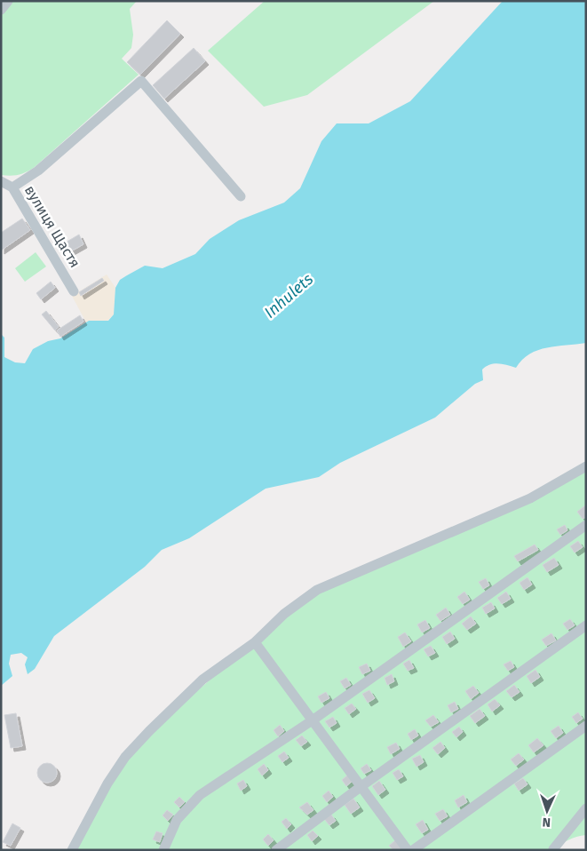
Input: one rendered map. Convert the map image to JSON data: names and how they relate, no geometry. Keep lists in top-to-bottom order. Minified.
{"streets":{"street":["вулиця Щастя"]},"water":["Inhulets"],"north":"bottom"}
